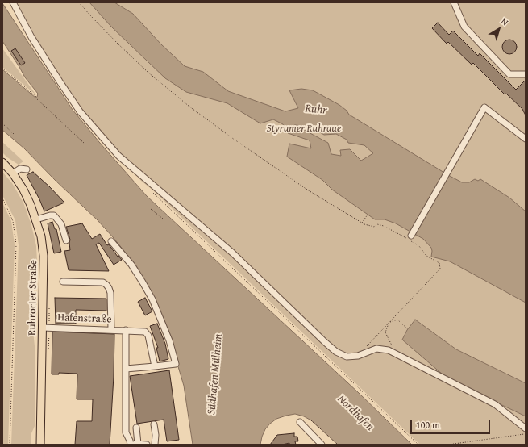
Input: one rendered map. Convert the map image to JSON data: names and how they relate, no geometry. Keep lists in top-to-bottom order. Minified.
{"streets":{"main road":["Ruhrorter Straße"],"street":["Hafenstraße"]},"crossings":[["Ruhrorter Straße","Hafenstraße"]],"water":["Ruhr","Südhafen Mülheim","Nordhafen"],"parks":["Styrumer Ruhraue"],"scale_bar":"100 m","north":"top right"}
